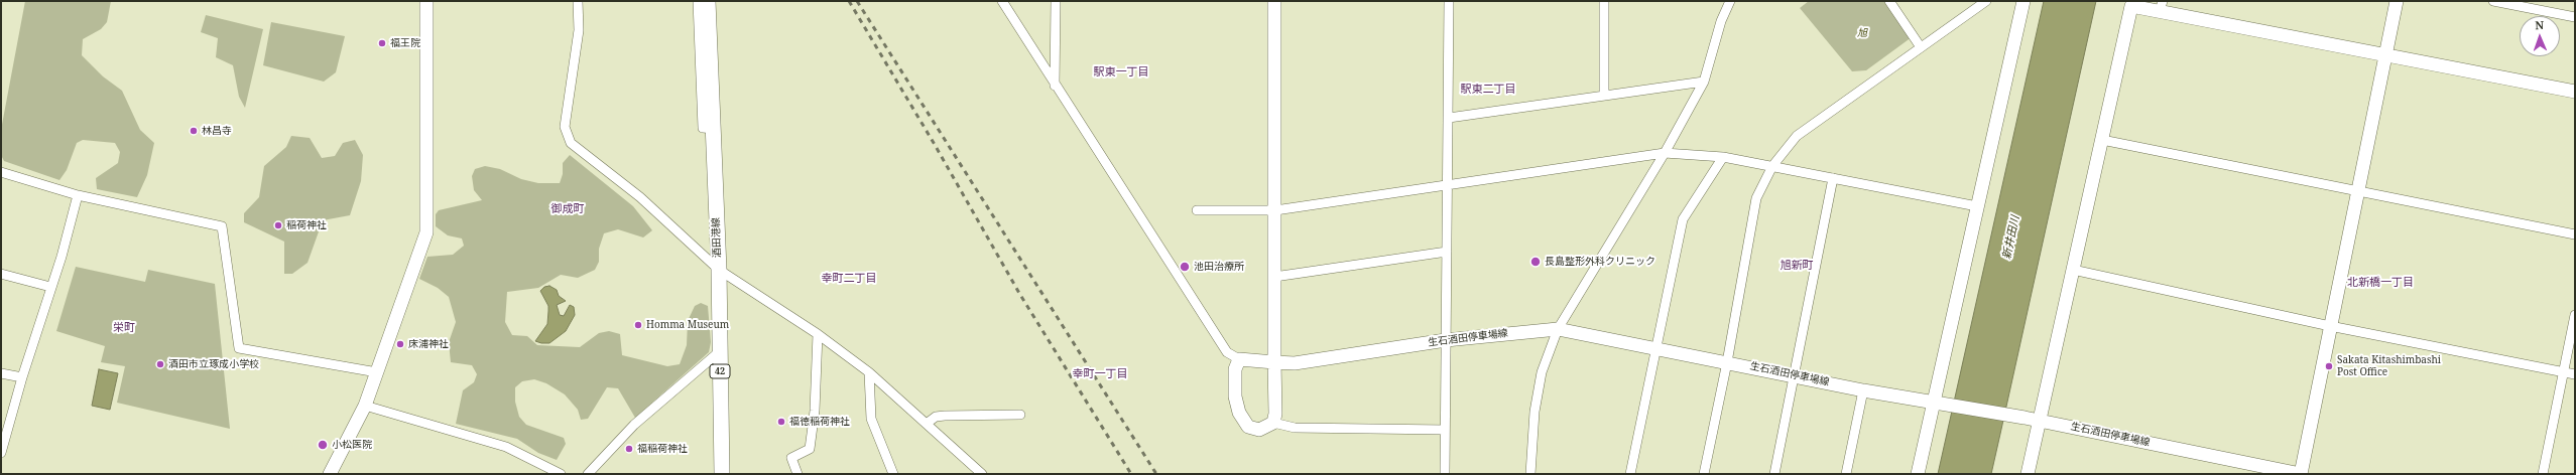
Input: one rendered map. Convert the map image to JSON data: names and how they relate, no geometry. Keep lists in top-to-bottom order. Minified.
{"streets":{"main road":["酒田港線","42"],"street":["生石酒田停車場線"]},"districts":["駅東一丁目","駅東二丁目","御成町","旭新町","幸町二丁目","北新橋一丁目","栄町","幸町一丁目"],"water":["新井田川"],"parks":["旭"],"places":["福王院","林昌寺","稲荷神社","長島整形外科クリニック","池田治療所","Homma Museum","床浦神社","酒田市立琢成小学校","Sakata Kitashimbashi Post Office","福徳稲荷神社","小松医院","福稲荷神社"],"north":"top"}
